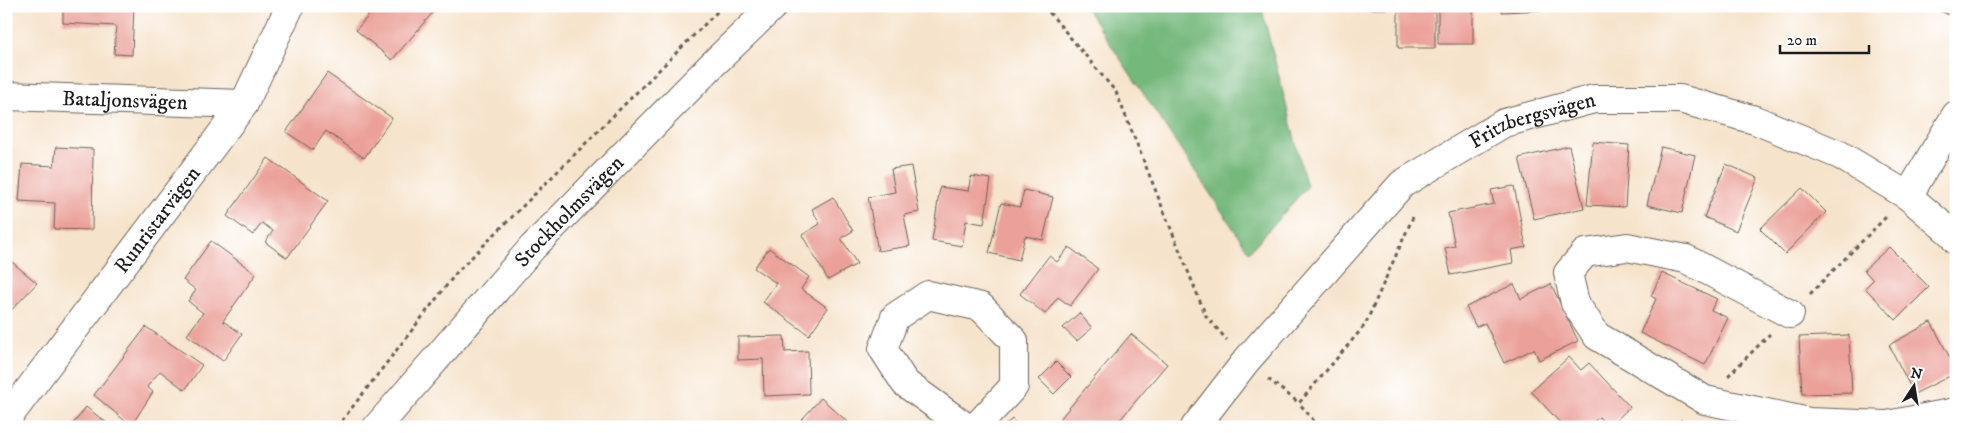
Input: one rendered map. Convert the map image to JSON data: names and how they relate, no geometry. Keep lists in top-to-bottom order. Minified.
{"streets":{"street":["Bataljonsvägen","Fritzbergsvägen","Stockholmsvägen","Runristarvägen"]},"crossings":[["Bataljonsvägen","Runristarvägen"]],"scale_bar":"20 m","north":"top"}
